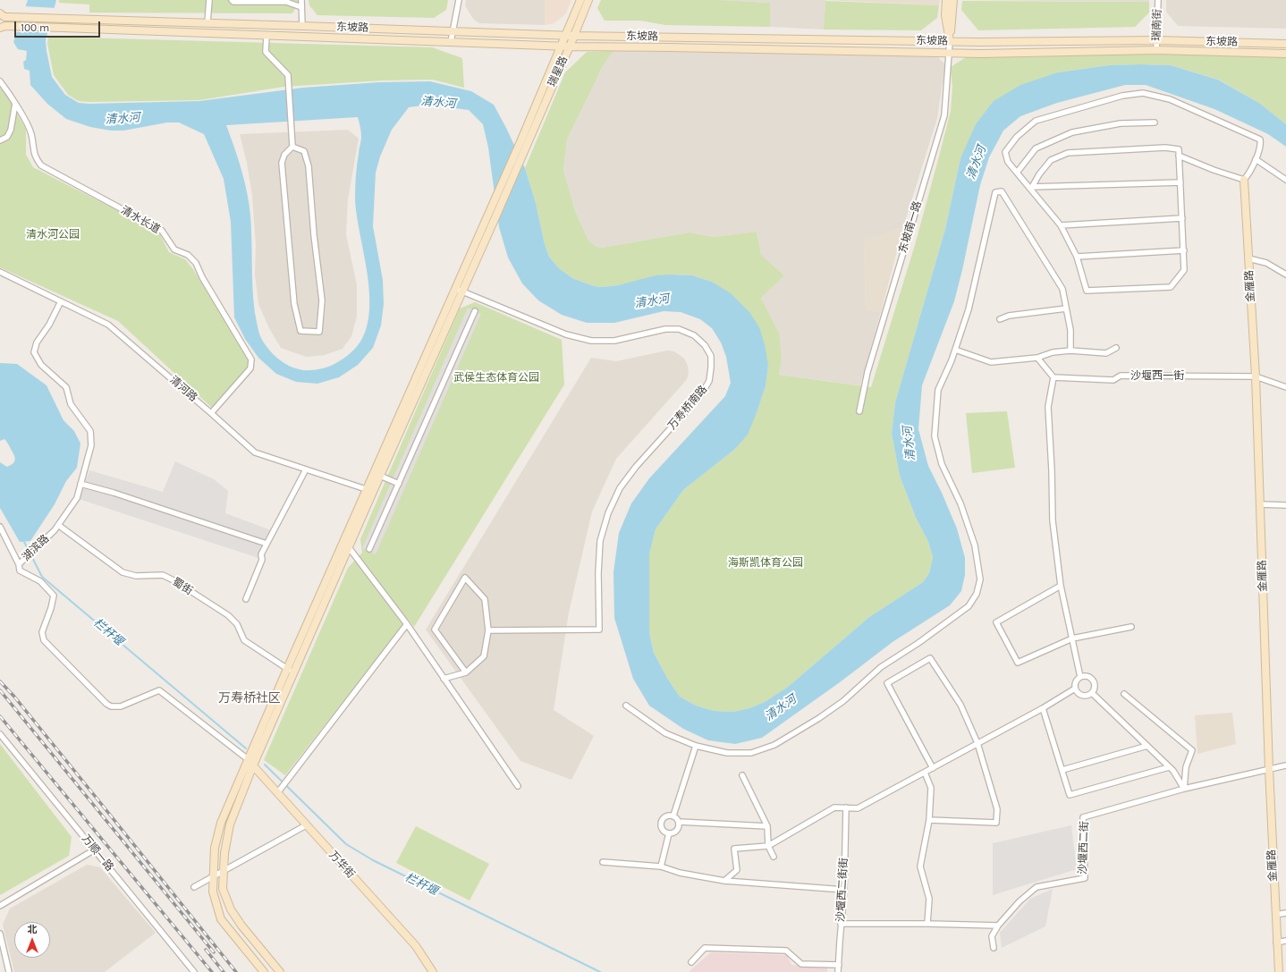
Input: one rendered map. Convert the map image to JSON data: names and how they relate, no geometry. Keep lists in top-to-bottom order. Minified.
{"streets":{"street":["瑞南街","东坡路","瑞星路","清水长道","东坡南一路","金雁路","沙堰西一街","清河路","万寿桥南路","湖滨路","蜀街","沙堰西二街","万顺一路","万华街","沙堰西二街街"]},"crossings":[["瑞南街","东坡路"],["东坡路","瑞星路"],["东坡路","东坡南一路"],["清水长道","清河路"],["金雁路","沙堰西一街"],["金雁路","沙堰西二街"],["清河路","湖滨路"],["湖滨路","蜀街"],["湖滨路","万华街"]],"districts":["万寿桥社区"],"water":["清水河","栏杆堰"],"parks":["清水河公园","武侯生态体育公园","海斯凯体育公园"],"scale_bar":"100 m","north":"top"}
